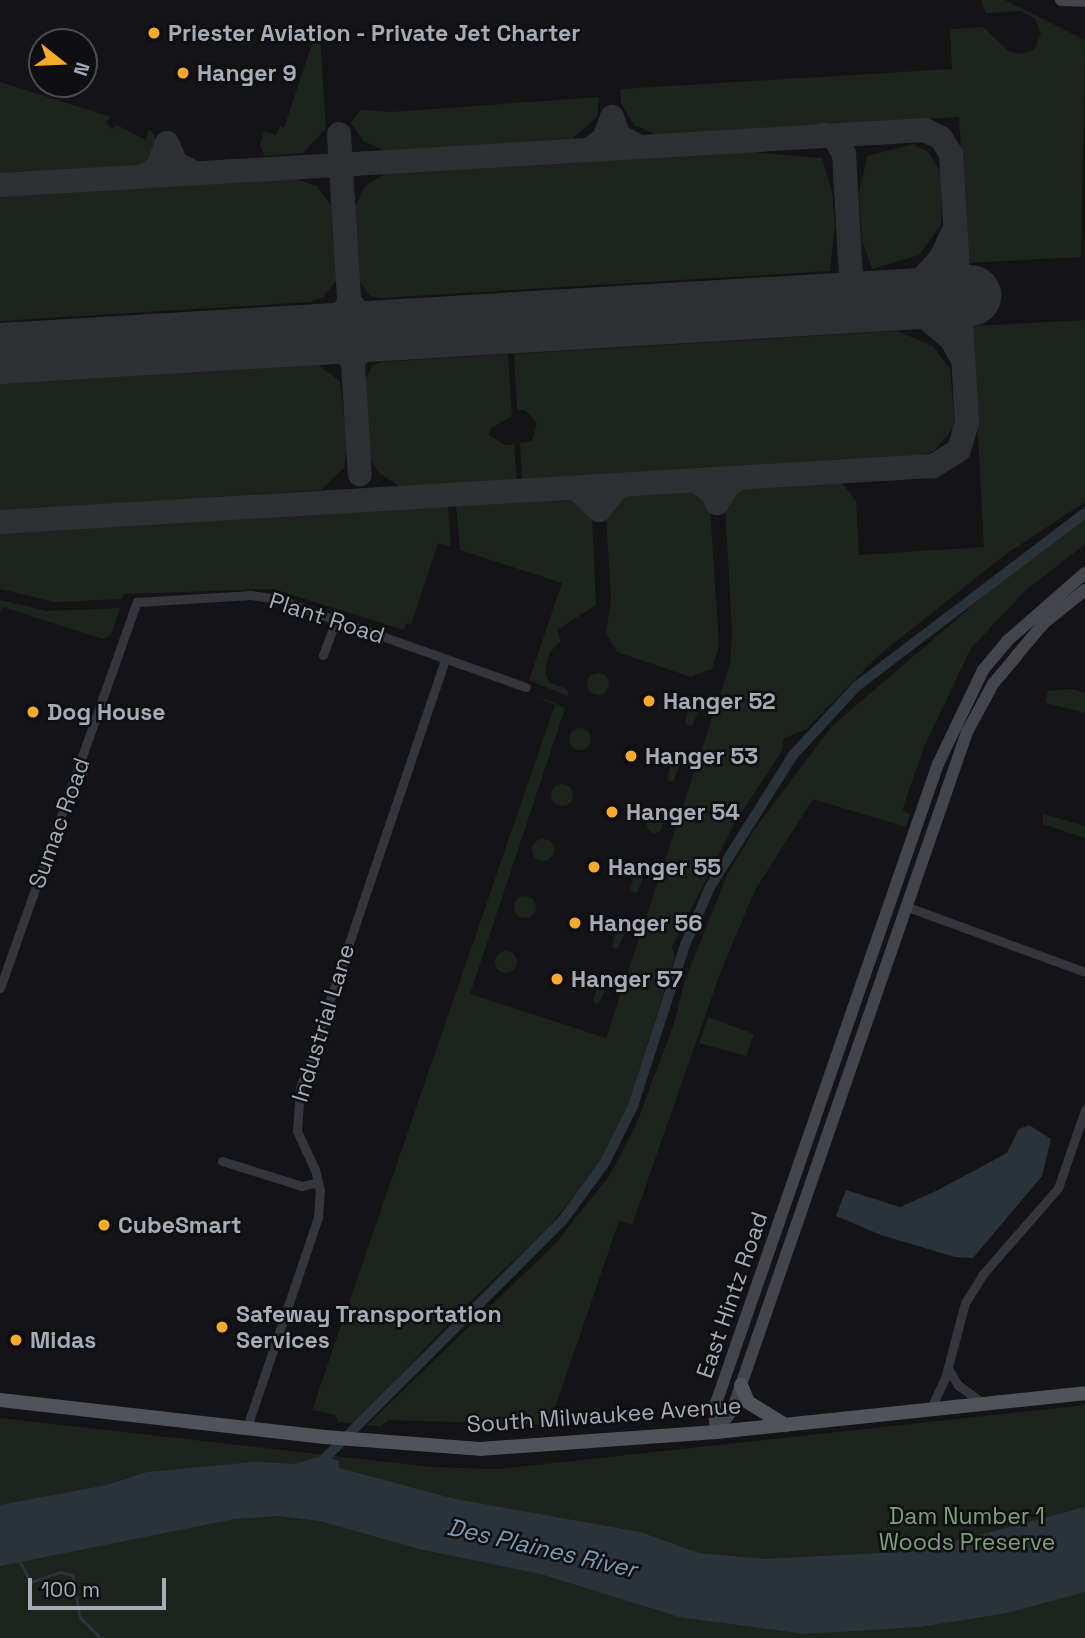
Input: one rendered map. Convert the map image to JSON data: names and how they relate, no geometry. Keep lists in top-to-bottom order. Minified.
{"streets":{"main road":["East Hintz Road","South Milwaukee Avenue"],"street":["Plant Road","Sumac Road","Industrial Lane"]},"crossings":[["Plant Road","Sumac Road"],["Plant Road","Industrial Lane"],["Industrial Lane","South Milwaukee Avenue"],["East Hintz Road","South Milwaukee Avenue"]],"water":["Des Plaines River"],"parks":["Dam Number 1 Woods Preserve"],"places":["Priester Aviation - Private Jet Charter","Hanger 9","Hanger 52","Dog House","Hanger 53","Hanger 54","Hanger 55","Hanger 56","Hanger 57","CubeSmart","Safeway Transportation Services","Midas"],"scale_bar":"100 m","north":"right"}
